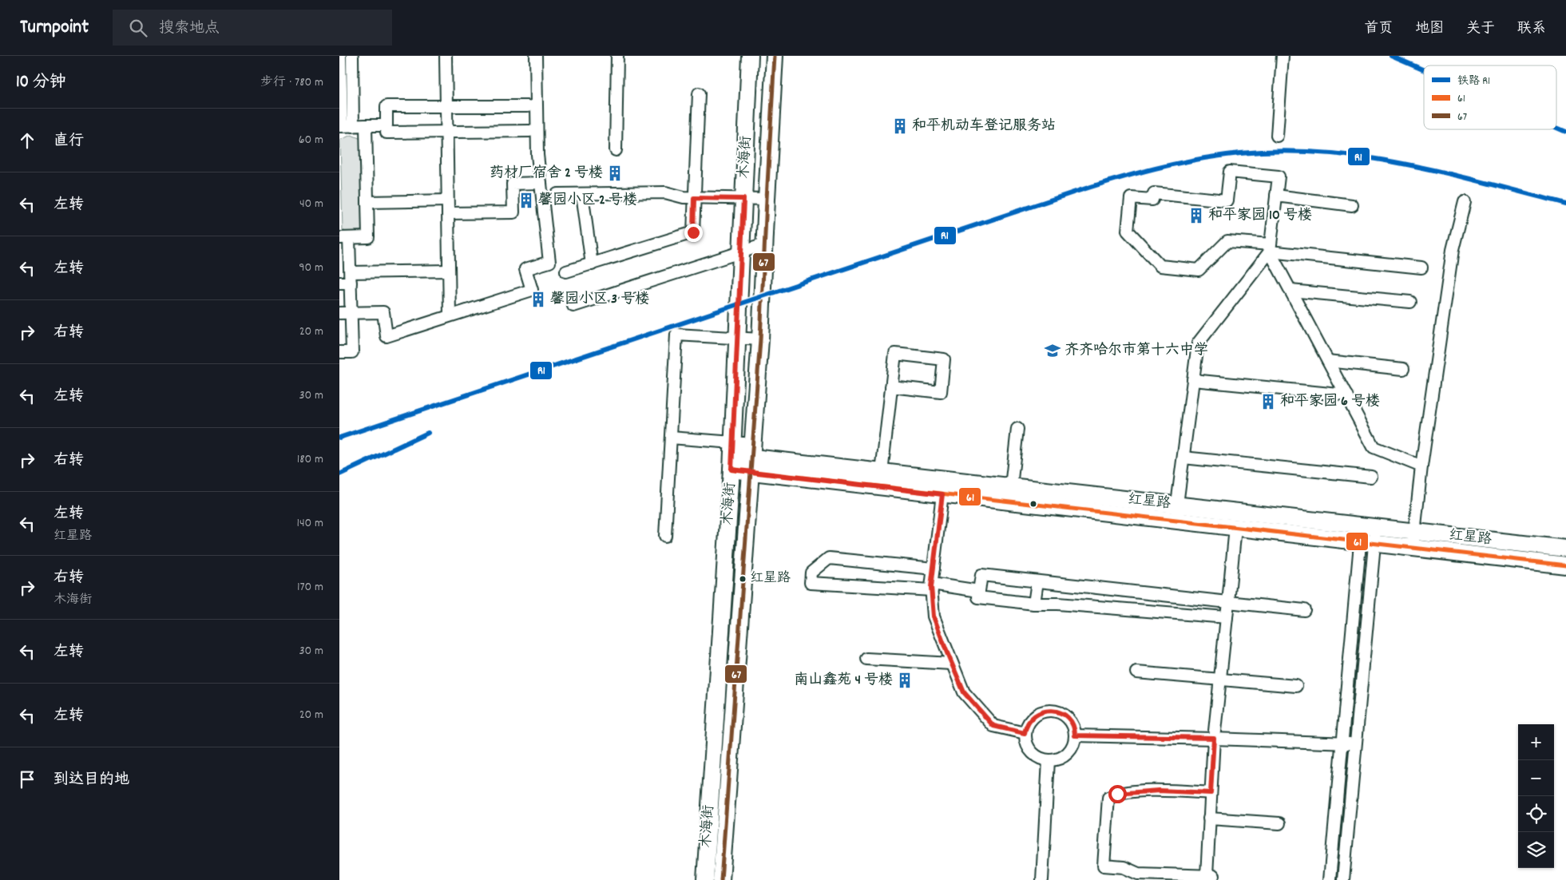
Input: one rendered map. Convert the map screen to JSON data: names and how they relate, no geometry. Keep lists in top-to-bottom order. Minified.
{"streets":{"street":["木海街","红星路"]},"crossings":[["木海街","红星路"]],"places":{"building":["和平机动车登记服务站","药材厂宿舍 2 号楼","馨园小区 2 号楼","和平家园 10 号楼","馨园小区 3 号楼","和平家园 6 号楼","南山鑫苑 4 号楼"],"school or university":["齐齐哈尔市第十六中学"],"other":["红星路"]},"lines":["rail line R1","transit line 67","transit line 61"],"legend":["铁路 R1","61","67"],"page":{"header":"Turnpoint","search":"搜索地点","nav":["首页","地图","关于","联系"],"heading":["10 分钟","步行 · 780 m"],"list":[["直行","60 m"],["左转","40 m"],["左转","90 m"],["右转","20 m"],["左转","30 m"],["右转","180 m"],["左转","红星路","140 m"],["右转","木海街","170 m"],["左转","30 m"],["左转","20 m"],"到达目的地"],"map_buttons":["+","−"]}}
